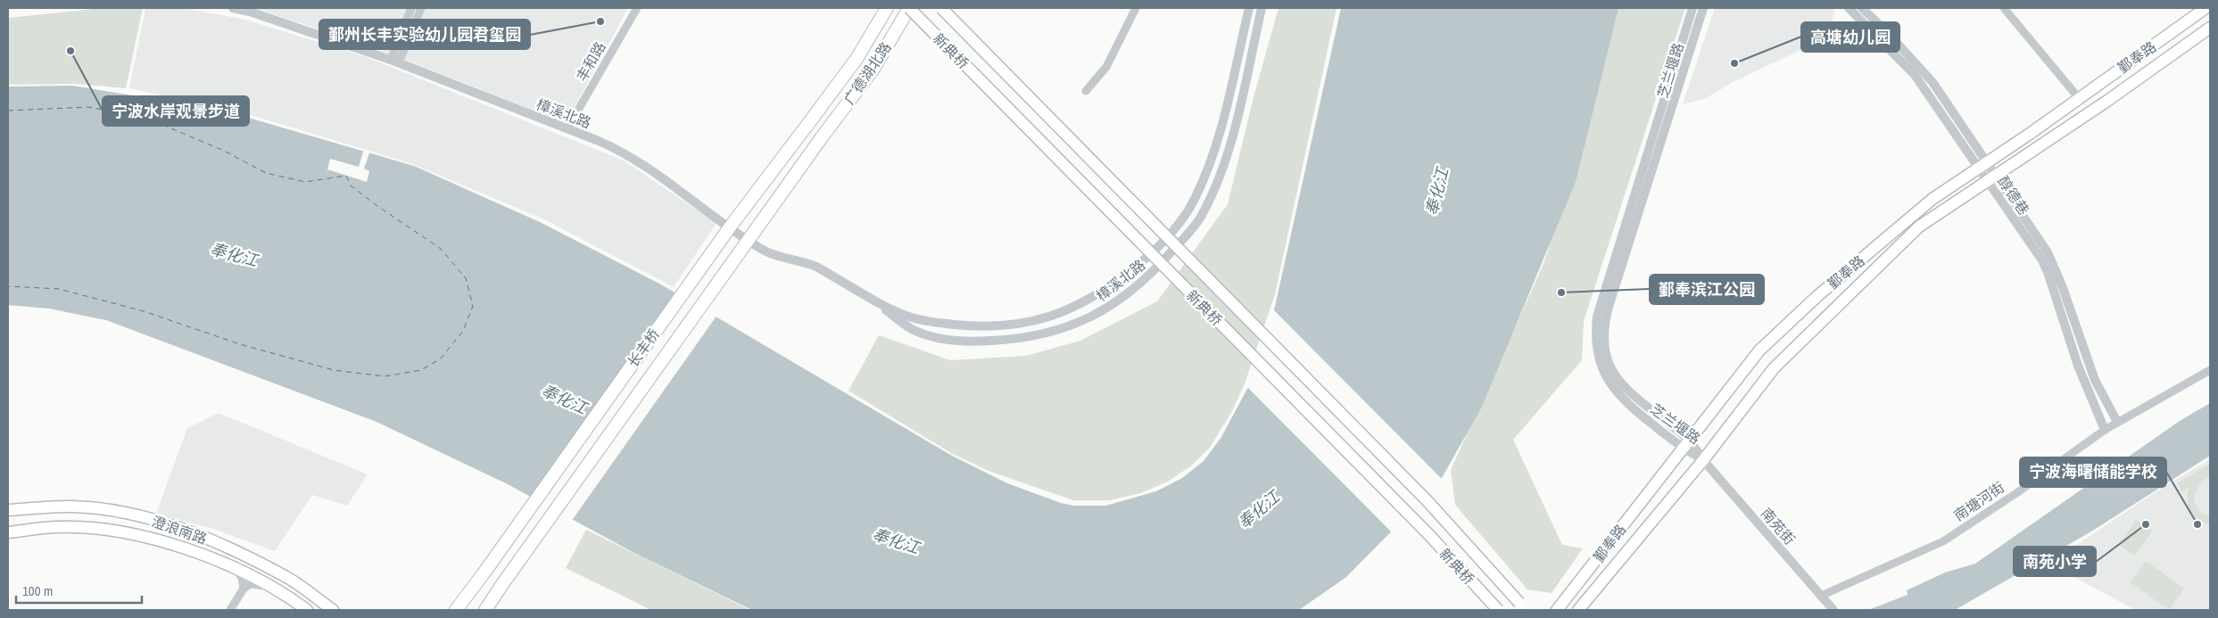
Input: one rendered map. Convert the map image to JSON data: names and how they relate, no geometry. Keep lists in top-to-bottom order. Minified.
{"streets":{"main road":["新典桥","鄞奉路","广德湖北路","长丰桥","澄浪南路"],"street":["丰和路","芝兰堰路","樟溪北路","醇德巷","南塘河街","南苑街"]},"crossings":[["新典桥","广德湖北路"],["鄞奉路","芝兰堰路"],["鄞奉路","醇德巷"],["鄞奉路","南苑街"],["丰和路","樟溪北路"],["芝兰堰路","南苑街"],["广德湖北路","长丰桥"],["醇德巷","南塘河街"],["南塘河街","南苑街"]],"water":["奉化江"],"places":["鄞州长丰实验幼儿园君玺园","宁波水岸观景步道","高塘幼儿园","鄞奉滨江公园","南苑小学","宁波海曙储能学校"],"scale_bar":"100 m"}
